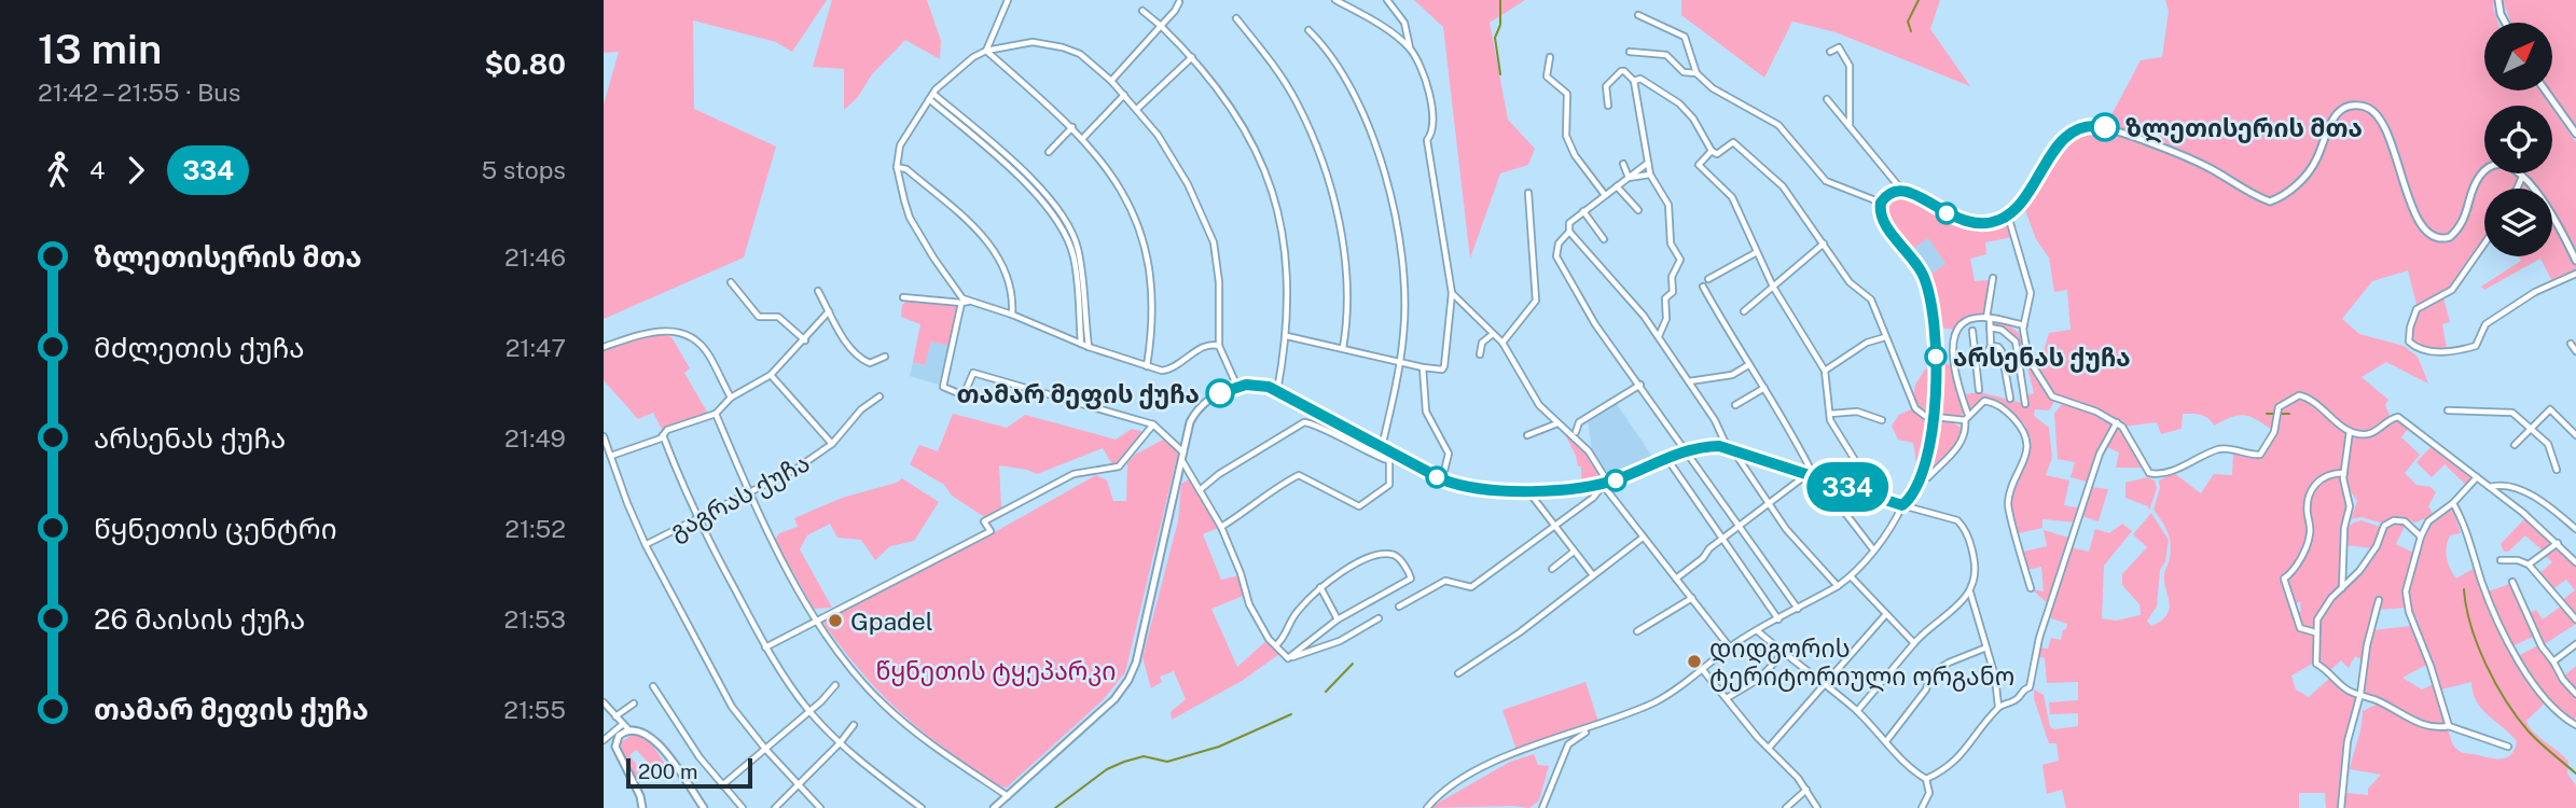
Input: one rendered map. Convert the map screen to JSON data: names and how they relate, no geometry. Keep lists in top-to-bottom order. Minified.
{"streets":{"street":["გაგრას ქუჩა"]},"parks":["წყნეთის ტყეპარკი"],"places":["ზლეთისერის მთა","არსენას ქუჩა","თამარ მეფის ქუჩა","Gpadel","დიდგორის ტერიტორიული ორგანო"],"lines":["bus line 334"],"scale_bar":"200 m","north":"top right","page":{"heading":["13 min","21:42 – 21:55 · Bus","$0.80"],"on_map":"334","legs":["4","334","5 stops"],"list":[{"name":"ზლეთისერის მთა","value":"21:46"},{"name":"მძლეთის ქუჩა","value":"21:47"},{"name":"არსენას ქუჩა","value":"21:49"},{"name":"წყნეთის ცენტრი","value":"21:52"},{"name":"26 მაისის ქუჩა","value":"21:53"},{"name":"თამარ მეფის ქუჩა","value":"21:55"}],"scale":"200 m"}}
